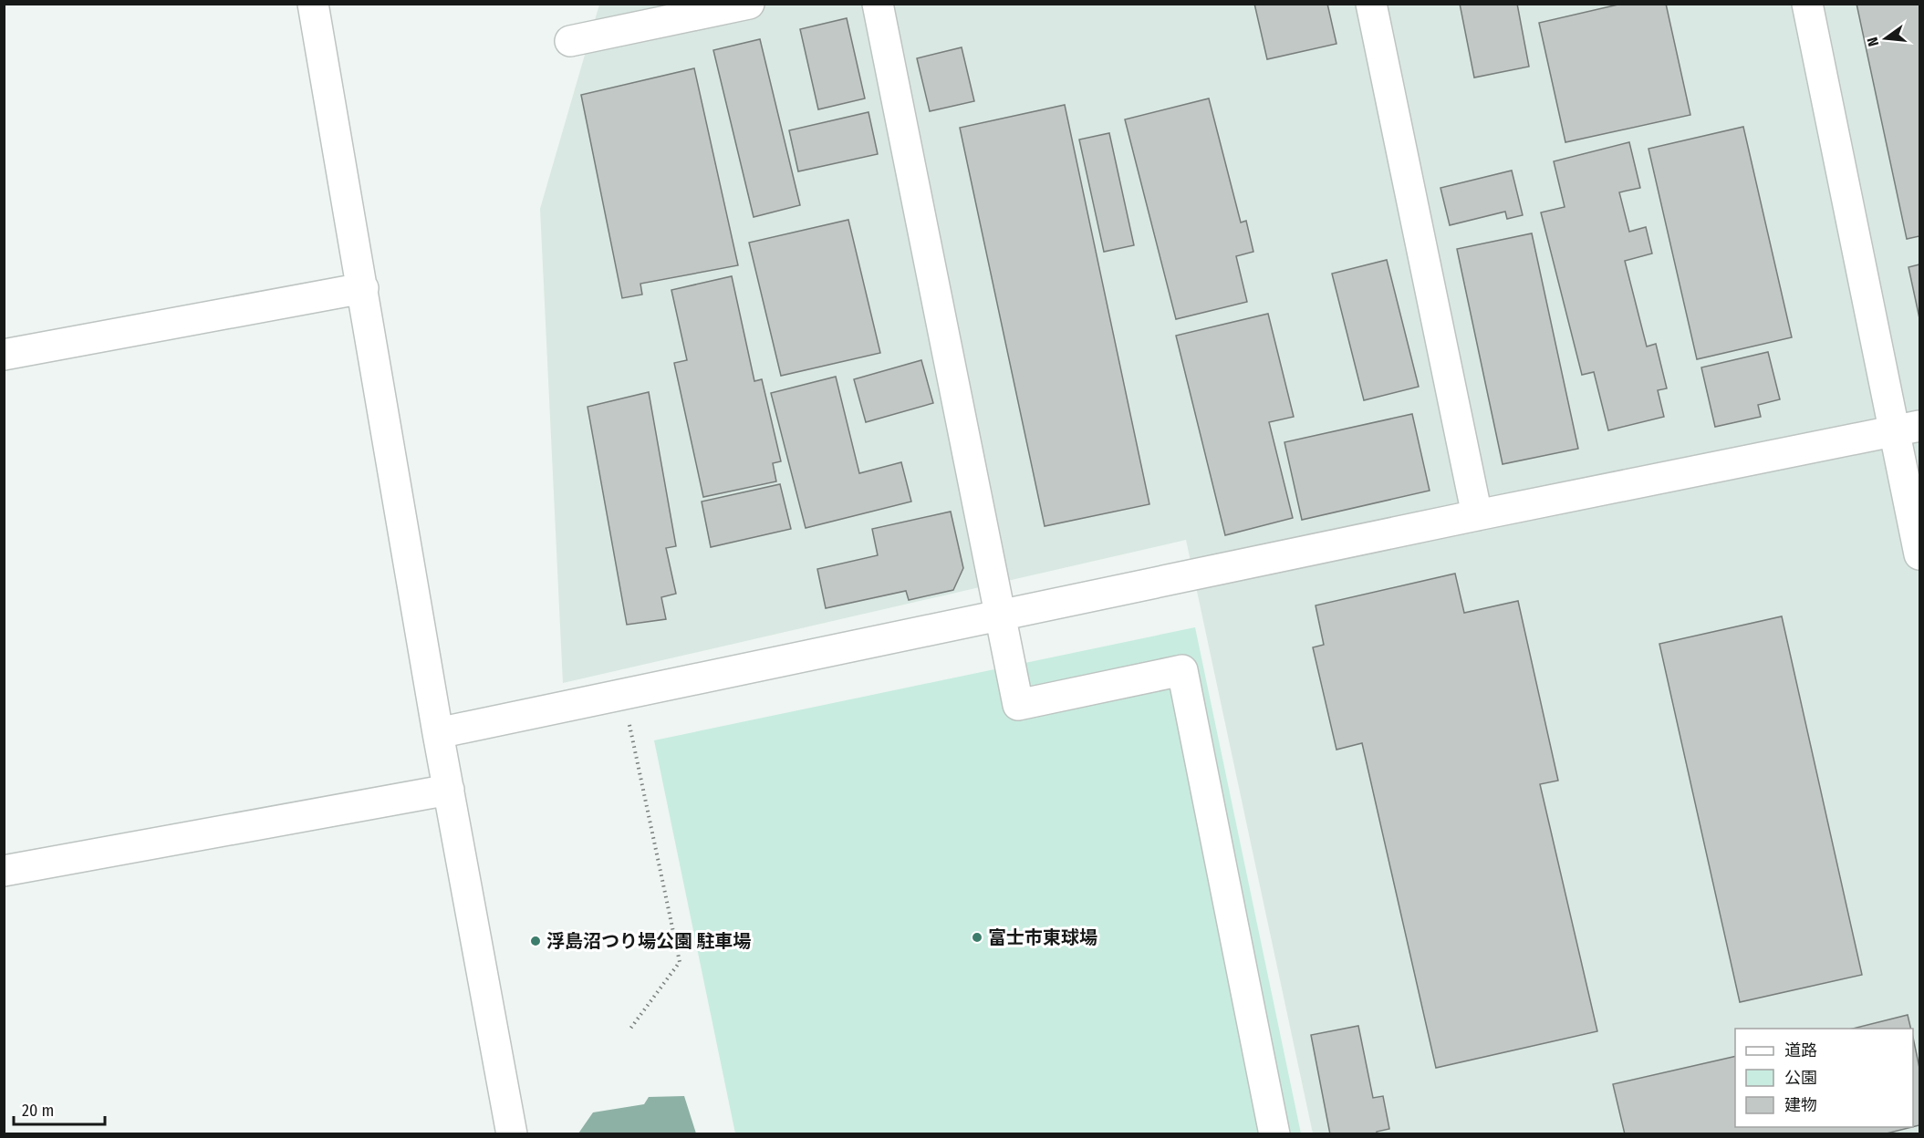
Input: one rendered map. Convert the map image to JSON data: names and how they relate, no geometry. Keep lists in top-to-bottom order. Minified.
{"places":["富士市東球場","浮島沼つり場公園 駐車場"],"legend":["道路","公園","建物"],"scale_bar":"20 m","north":"left"}
